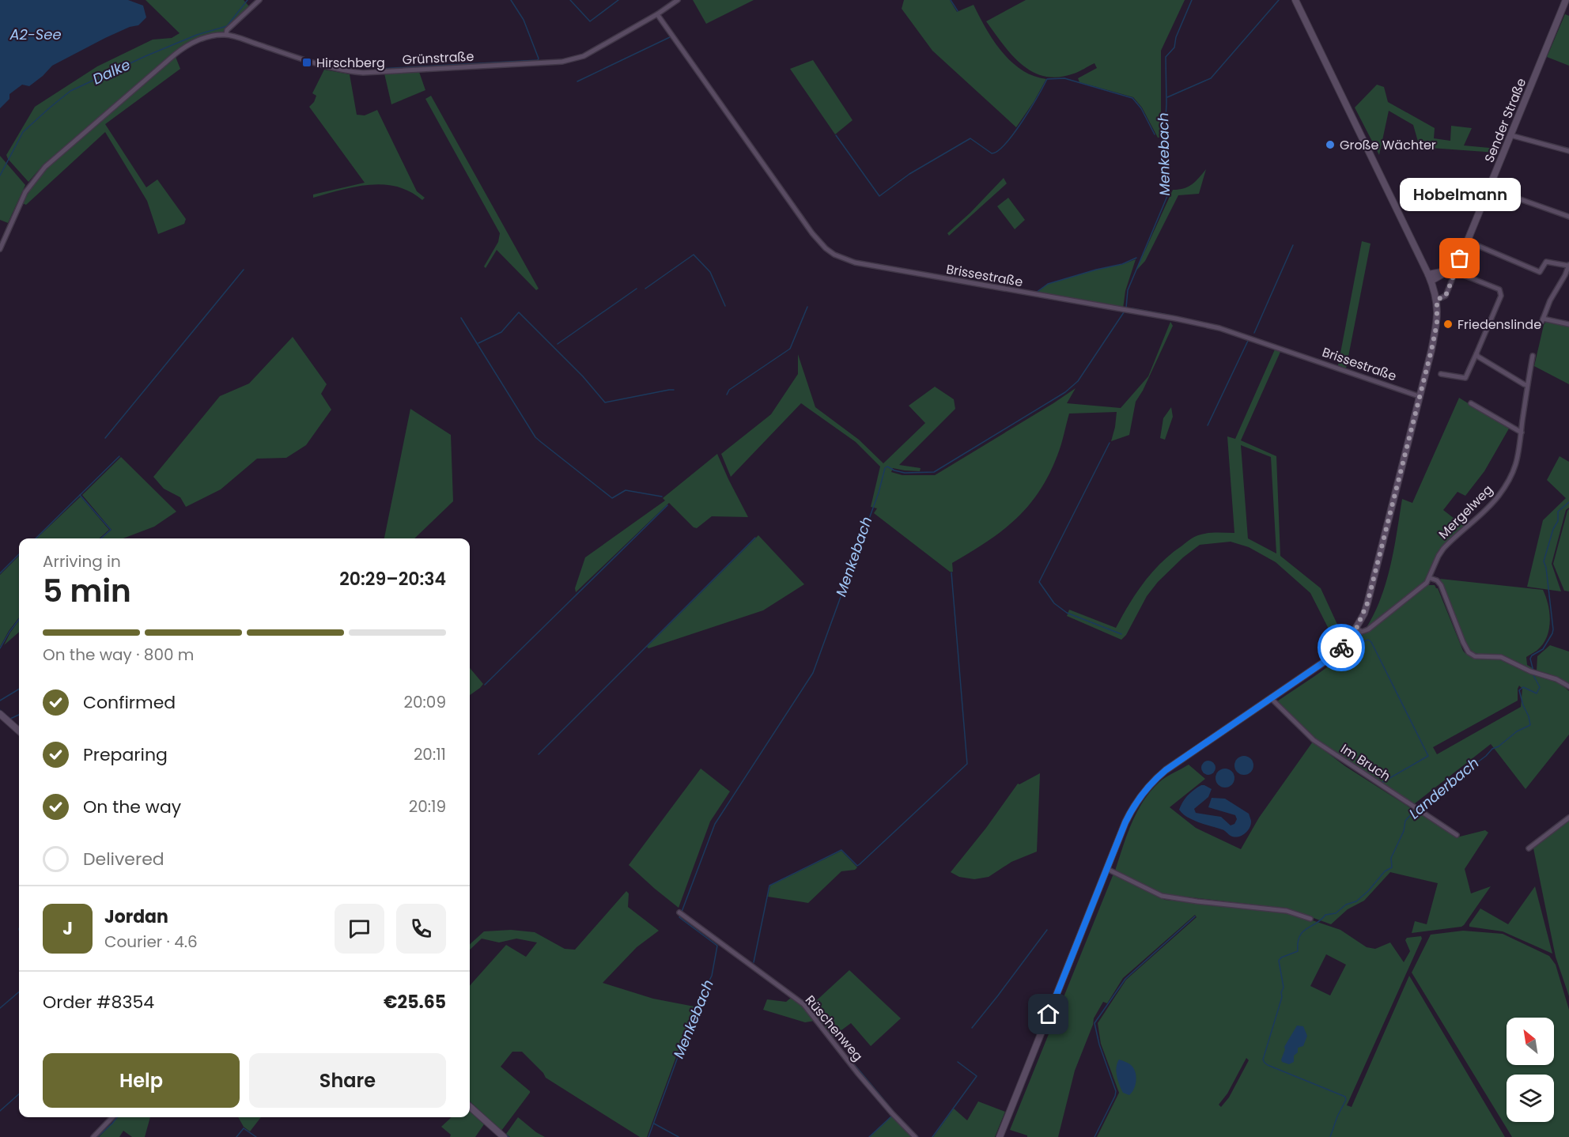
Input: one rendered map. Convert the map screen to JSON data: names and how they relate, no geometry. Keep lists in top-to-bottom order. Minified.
{"streets":{"main road":["Sender Straße"],"street":["Grünstraße","Brissestraße","Mergelweg","Im Bruch","Rüschenweg"]},"crossings":[["Grünstraße","Brissestraße"]],"water":["A2-See","Dalke","Menkebach","Landerbach"],"places":{"transit":["Hirschberg"],"other":["Große Wächter","Hobelmann","Friedenslinde"]},"north":"top left","page":{"bubble":"Hobelmann","heading":["5 min","Arriving in","20:29–20:34"],"panel":["Jordan","Courier · 4.6","Order #8354","€25.65"],"bar":"On the way · 800 m","list":[["Confirmed","20:09"],["Preparing","20:11"],["On the way","20:19"],"Delivered"],"round":"J","buttons":["Help","Share"]}}
